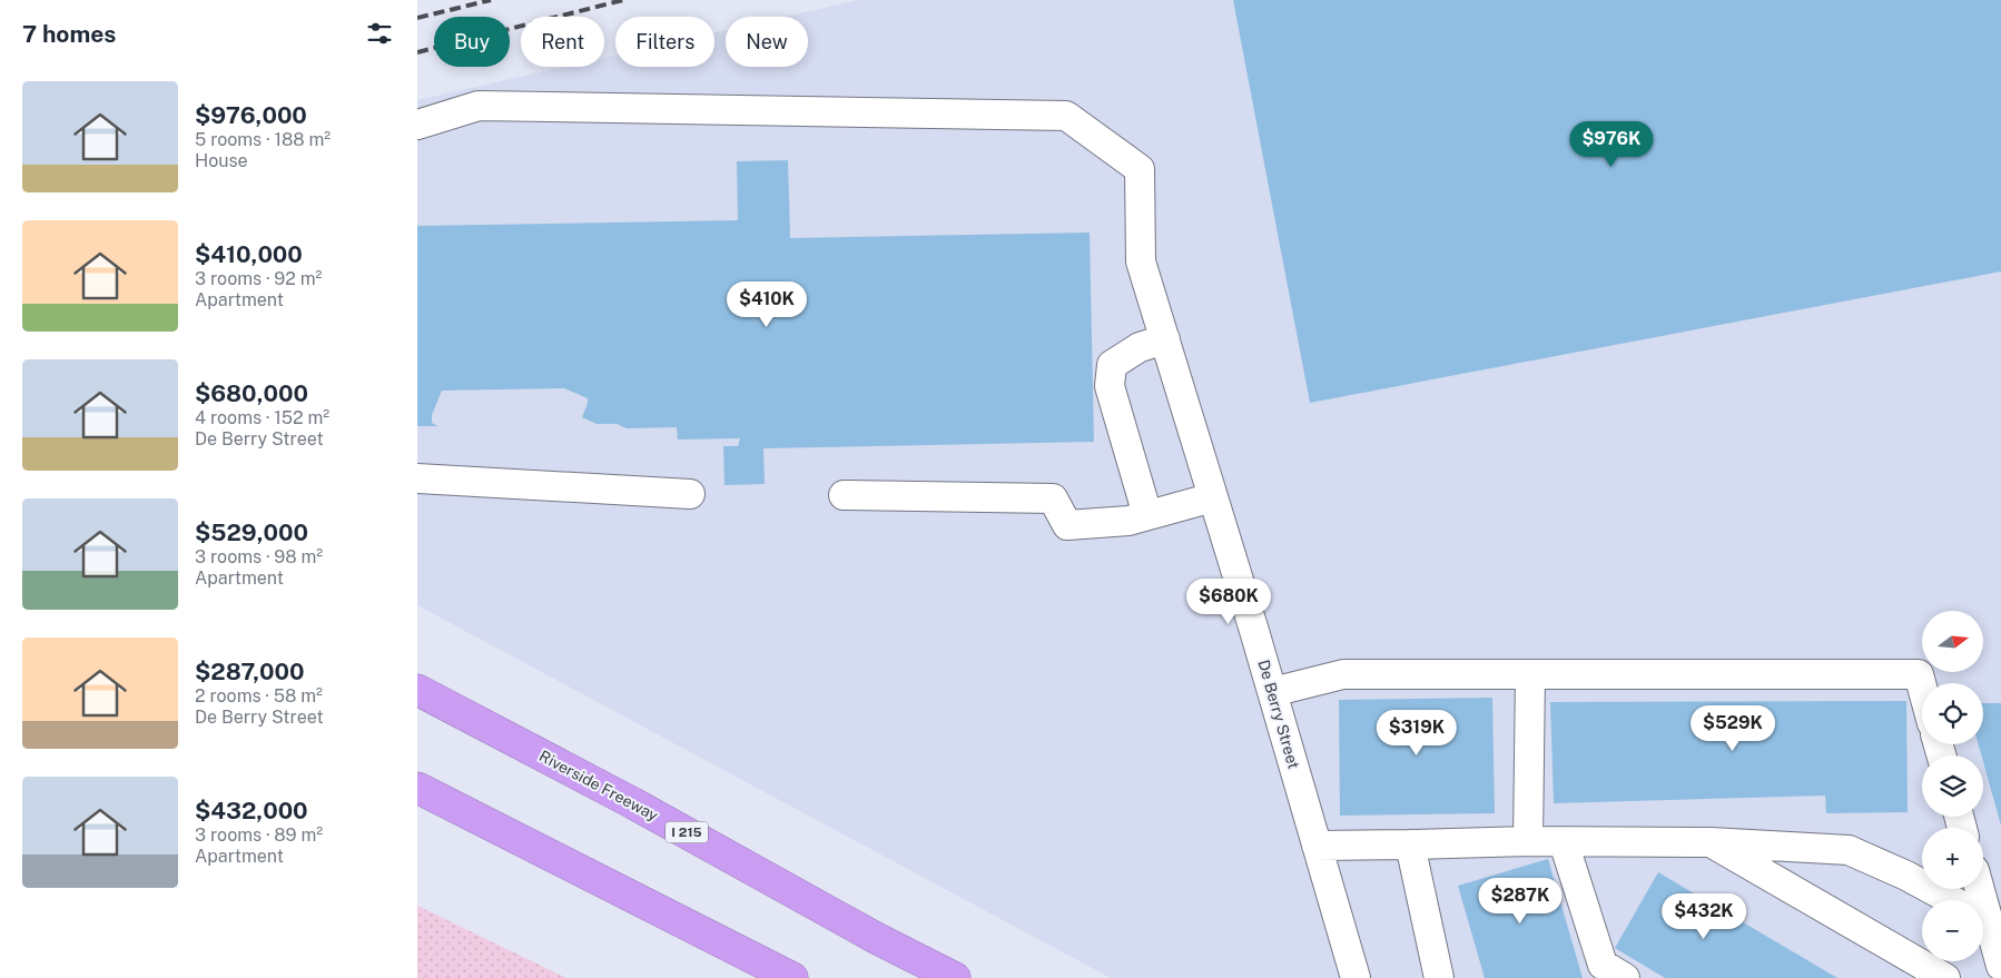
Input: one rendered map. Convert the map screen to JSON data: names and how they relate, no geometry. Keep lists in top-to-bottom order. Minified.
{"streets":{"highway":["Riverside Freeway","I 215"],"street":["De Berry Street"]},"north":"right","page":{"heading":"7 homes","chip":["Buy","Rent","Filters","New"],"list":[{"name":"$976,000","note":"5 rooms · 188 m² · House"},{"name":"$410,000","note":"3 rooms · 92 m² · Apartment"},{"name":"$680,000","note":"4 rooms · 152 m² · De Berry Street"},{"name":"$529,000","note":"3 rooms · 98 m² · Apartment"},{"name":"$287,000","note":"2 rooms · 58 m² · De Berry Street"},{"name":"$432,000","note":"3 rooms · 89 m² · Apartment"}],"price":["$976K","$410K","$680K","$529K","$319K","$287K","$432K"],"map_buttons":["+","−"]}}
